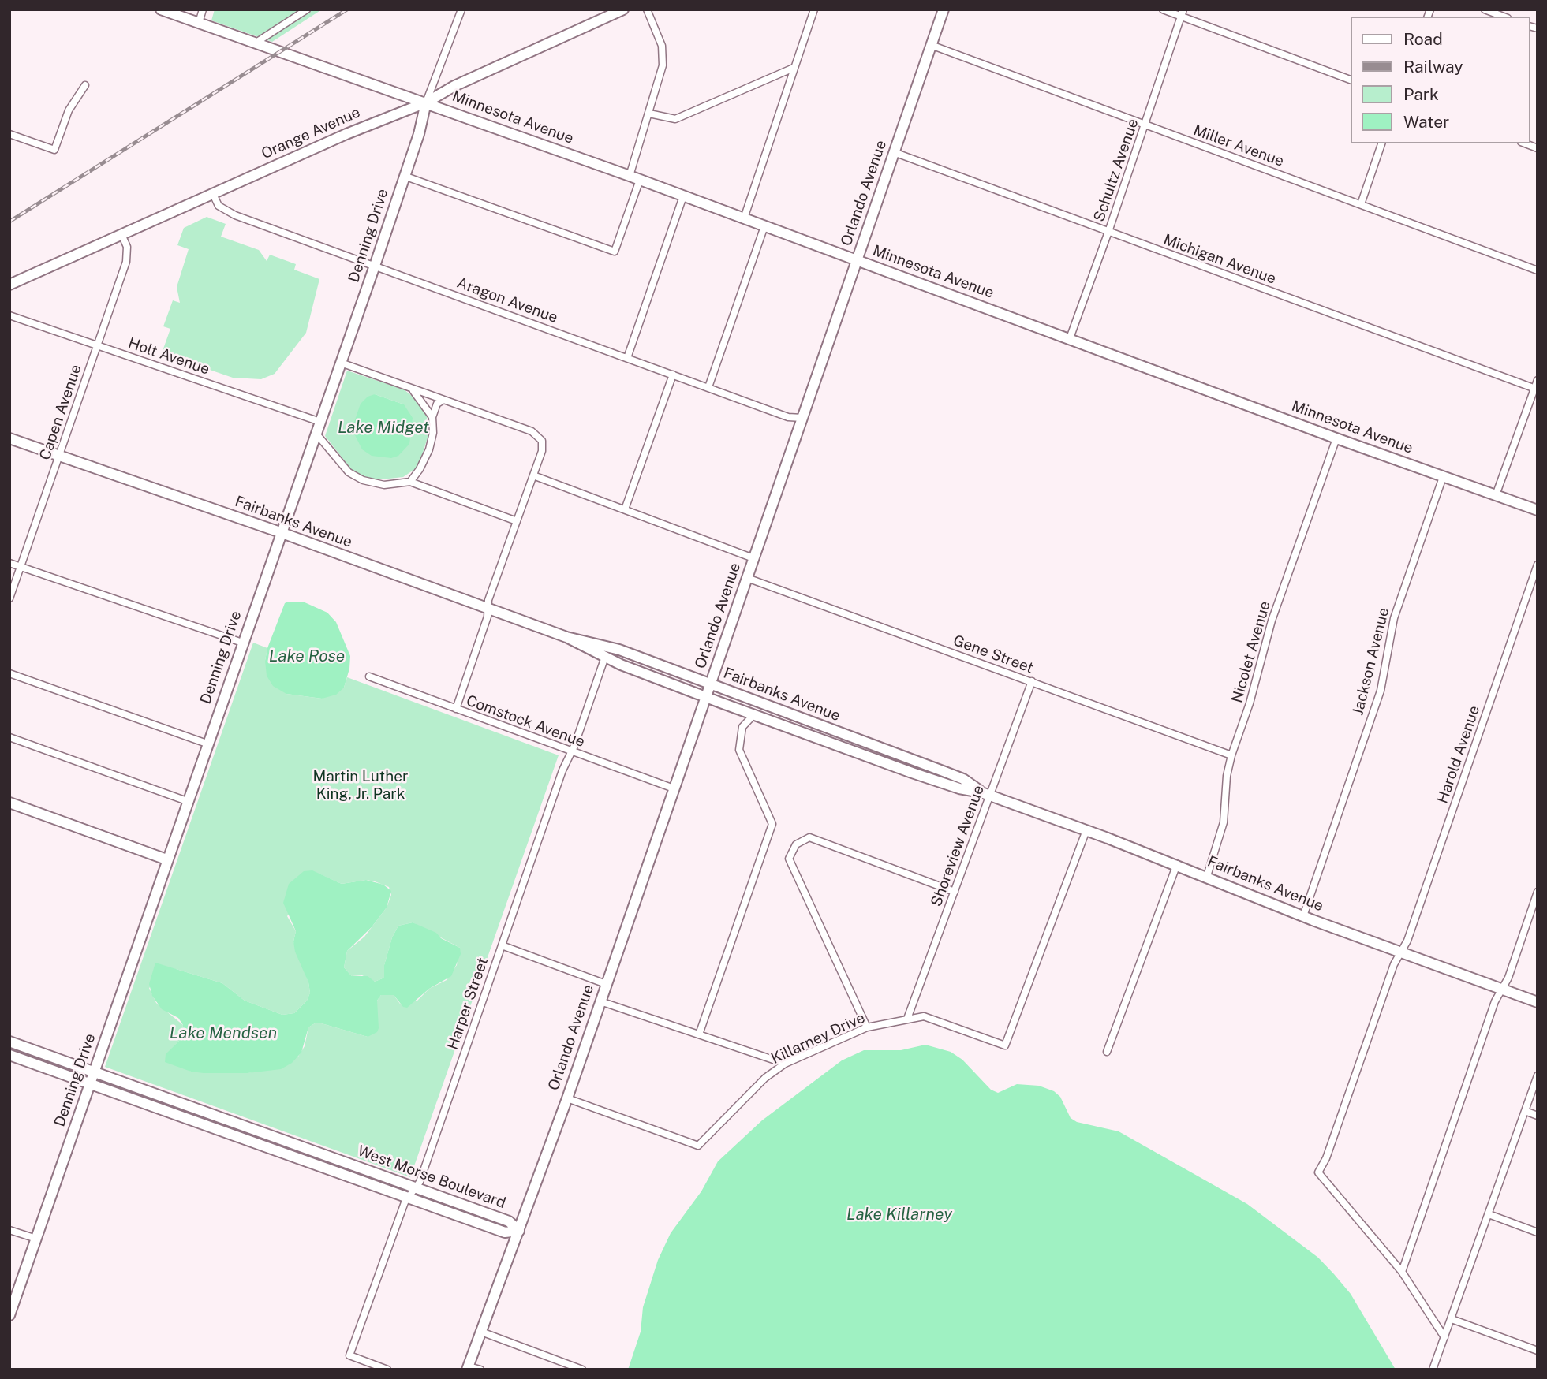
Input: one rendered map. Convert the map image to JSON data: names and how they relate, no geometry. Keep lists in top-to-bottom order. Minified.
{"streets":{"main road":["Minnesota Avenue","Orange Avenue","Orlando Avenue","Denning Drive","Fairbanks Avenue","West Morse Boulevard"],"street":["Miller Avenue","Schultz Avenue","Michigan Avenue","Aragon Avenue","Holt Avenue","Capen Avenue","Nicolet Avenue","Gene Street","Jackson Avenue","Comstock Avenue","Harold Avenue","Shoreview Avenue","Harper Street","Killarney Drive"]},"crossings":[["Minnesota Avenue","Orange Avenue"],["Minnesota Avenue","Schultz Avenue"],["Minnesota Avenue","Orlando Avenue"],["Minnesota Avenue","Denning Drive"],["Minnesota Avenue","Nicolet Avenue"],["Minnesota Avenue","Jackson Avenue"],["Orange Avenue","Denning Drive"],["Orange Avenue","Aragon Avenue"],["Orange Avenue","Capen Avenue"],["Miller Avenue","Schultz Avenue"],["Miller Avenue","Orlando Avenue"],["Schultz Avenue","Michigan Avenue"],["Orlando Avenue","Michigan Avenue"],["Orlando Avenue","Aragon Avenue"],["Orlando Avenue","Fairbanks Avenue"],["Orlando Avenue","Gene Street"],["Orlando Avenue","Comstock Avenue"],["Orlando Avenue","Killarney Drive"],["Orlando Avenue","West Morse Boulevard"],["Denning Drive","Aragon Avenue"],["Denning Drive","Holt Avenue"],["Denning Drive","Fairbanks Avenue"],["Denning Drive","West Morse Boulevard"],["Holt Avenue","Capen Avenue"],["Capen Avenue","Fairbanks Avenue"],["Fairbanks Avenue","Nicolet Avenue"],["Fairbanks Avenue","Jackson Avenue"],["Fairbanks Avenue","Harold Avenue"],["Fairbanks Avenue","Shoreview Avenue"],["Fairbanks Avenue","Harper Street"],["Fairbanks Avenue","Killarney Drive"],["Nicolet Avenue","Gene Street"],["Gene Street","Shoreview Avenue"],["Comstock Avenue","Harper Street"],["Shoreview Avenue","Killarney Drive"],["Harper Street","West Morse Boulevard"]],"water":["Lake Midget","Lake Rose","Lake Mendsen","Lake Killarney"],"parks":["Martin Luther King, Jr. Park"],"legend":["Road","Railway","Park","Water"]}
